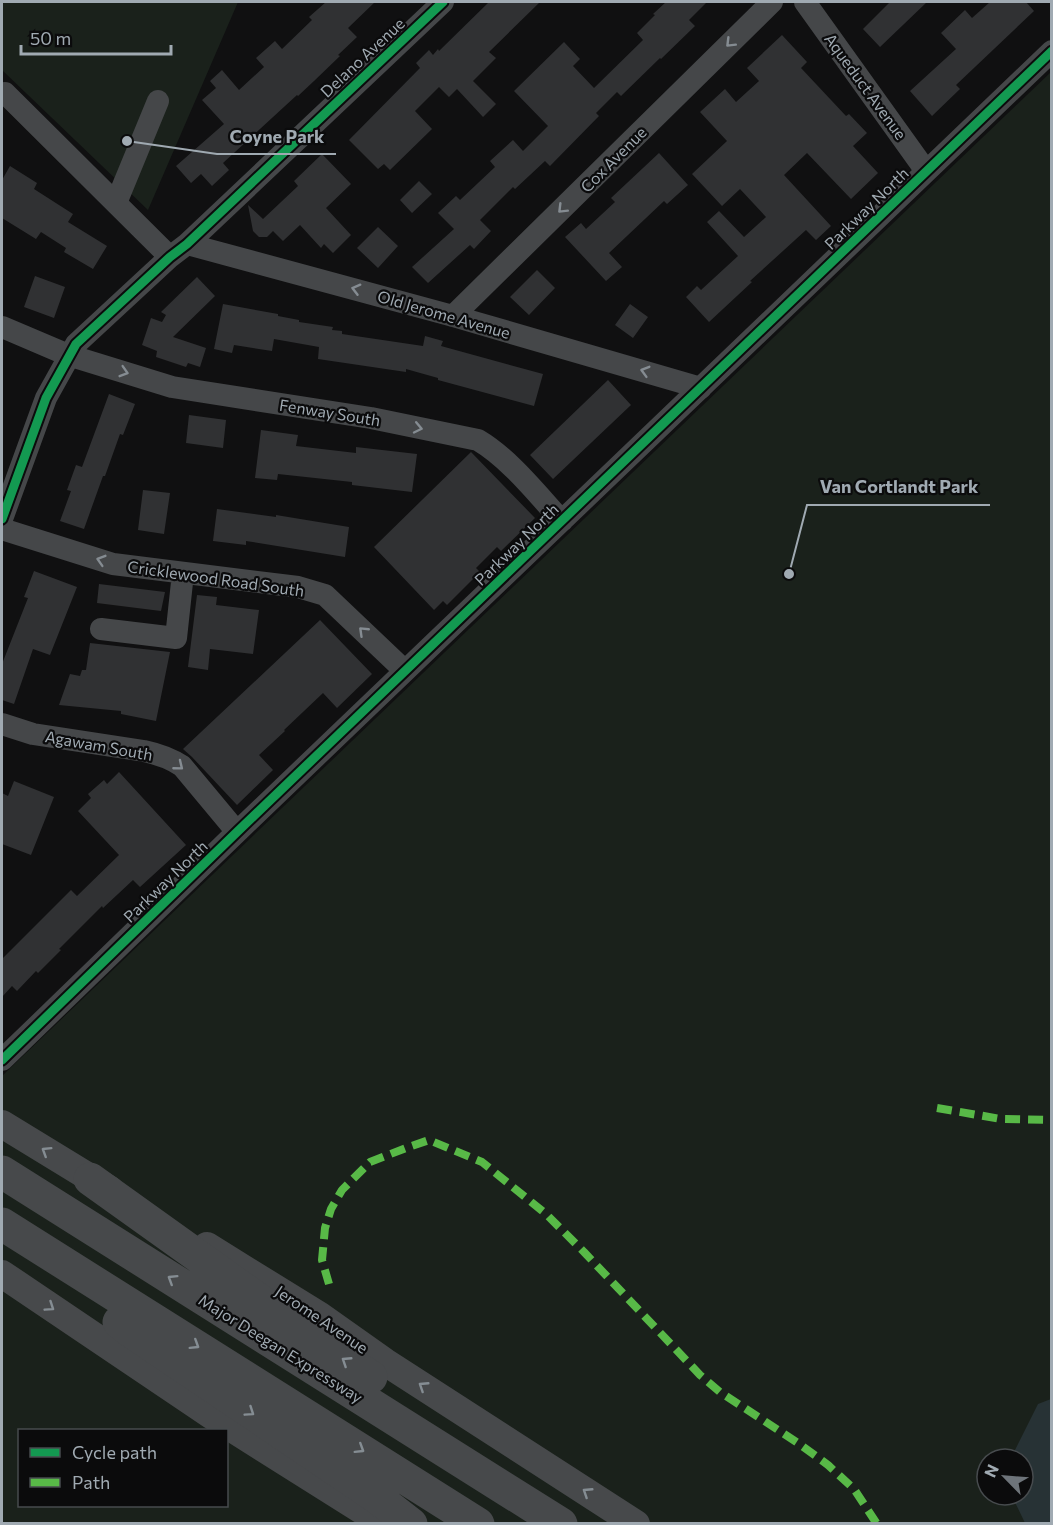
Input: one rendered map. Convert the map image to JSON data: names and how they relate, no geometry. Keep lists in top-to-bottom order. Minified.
{"streets":{"highway":["Major Deegan Expressway"],"main road":["Jerome Avenue"],"street":["Delano Avenue","Aqueduct Avenue","Cox Avenue","Parkway North","Old Jerome Avenue","Fenway South","Cricklewood Road South","Agawam South"]},"crossings":[["Delano Avenue","Old Jerome Avenue"],["Delano Avenue","Fenway South"],["Aqueduct Avenue","Parkway North"],["Cox Avenue","Old Jerome Avenue"],["Parkway North","Old Jerome Avenue"],["Parkway North","Fenway South"],["Parkway North","Cricklewood Road South"],["Parkway North","Agawam South"]],"one_way":["Cox Avenue","Old Jerome Avenue","Fenway South","Cricklewood Road South","Agawam South"],"places":["Coyne Park","Van Cortlandt Park"],"legend":["Cycle path","Path"],"scale_bar":"50 m","north":"top left"}
